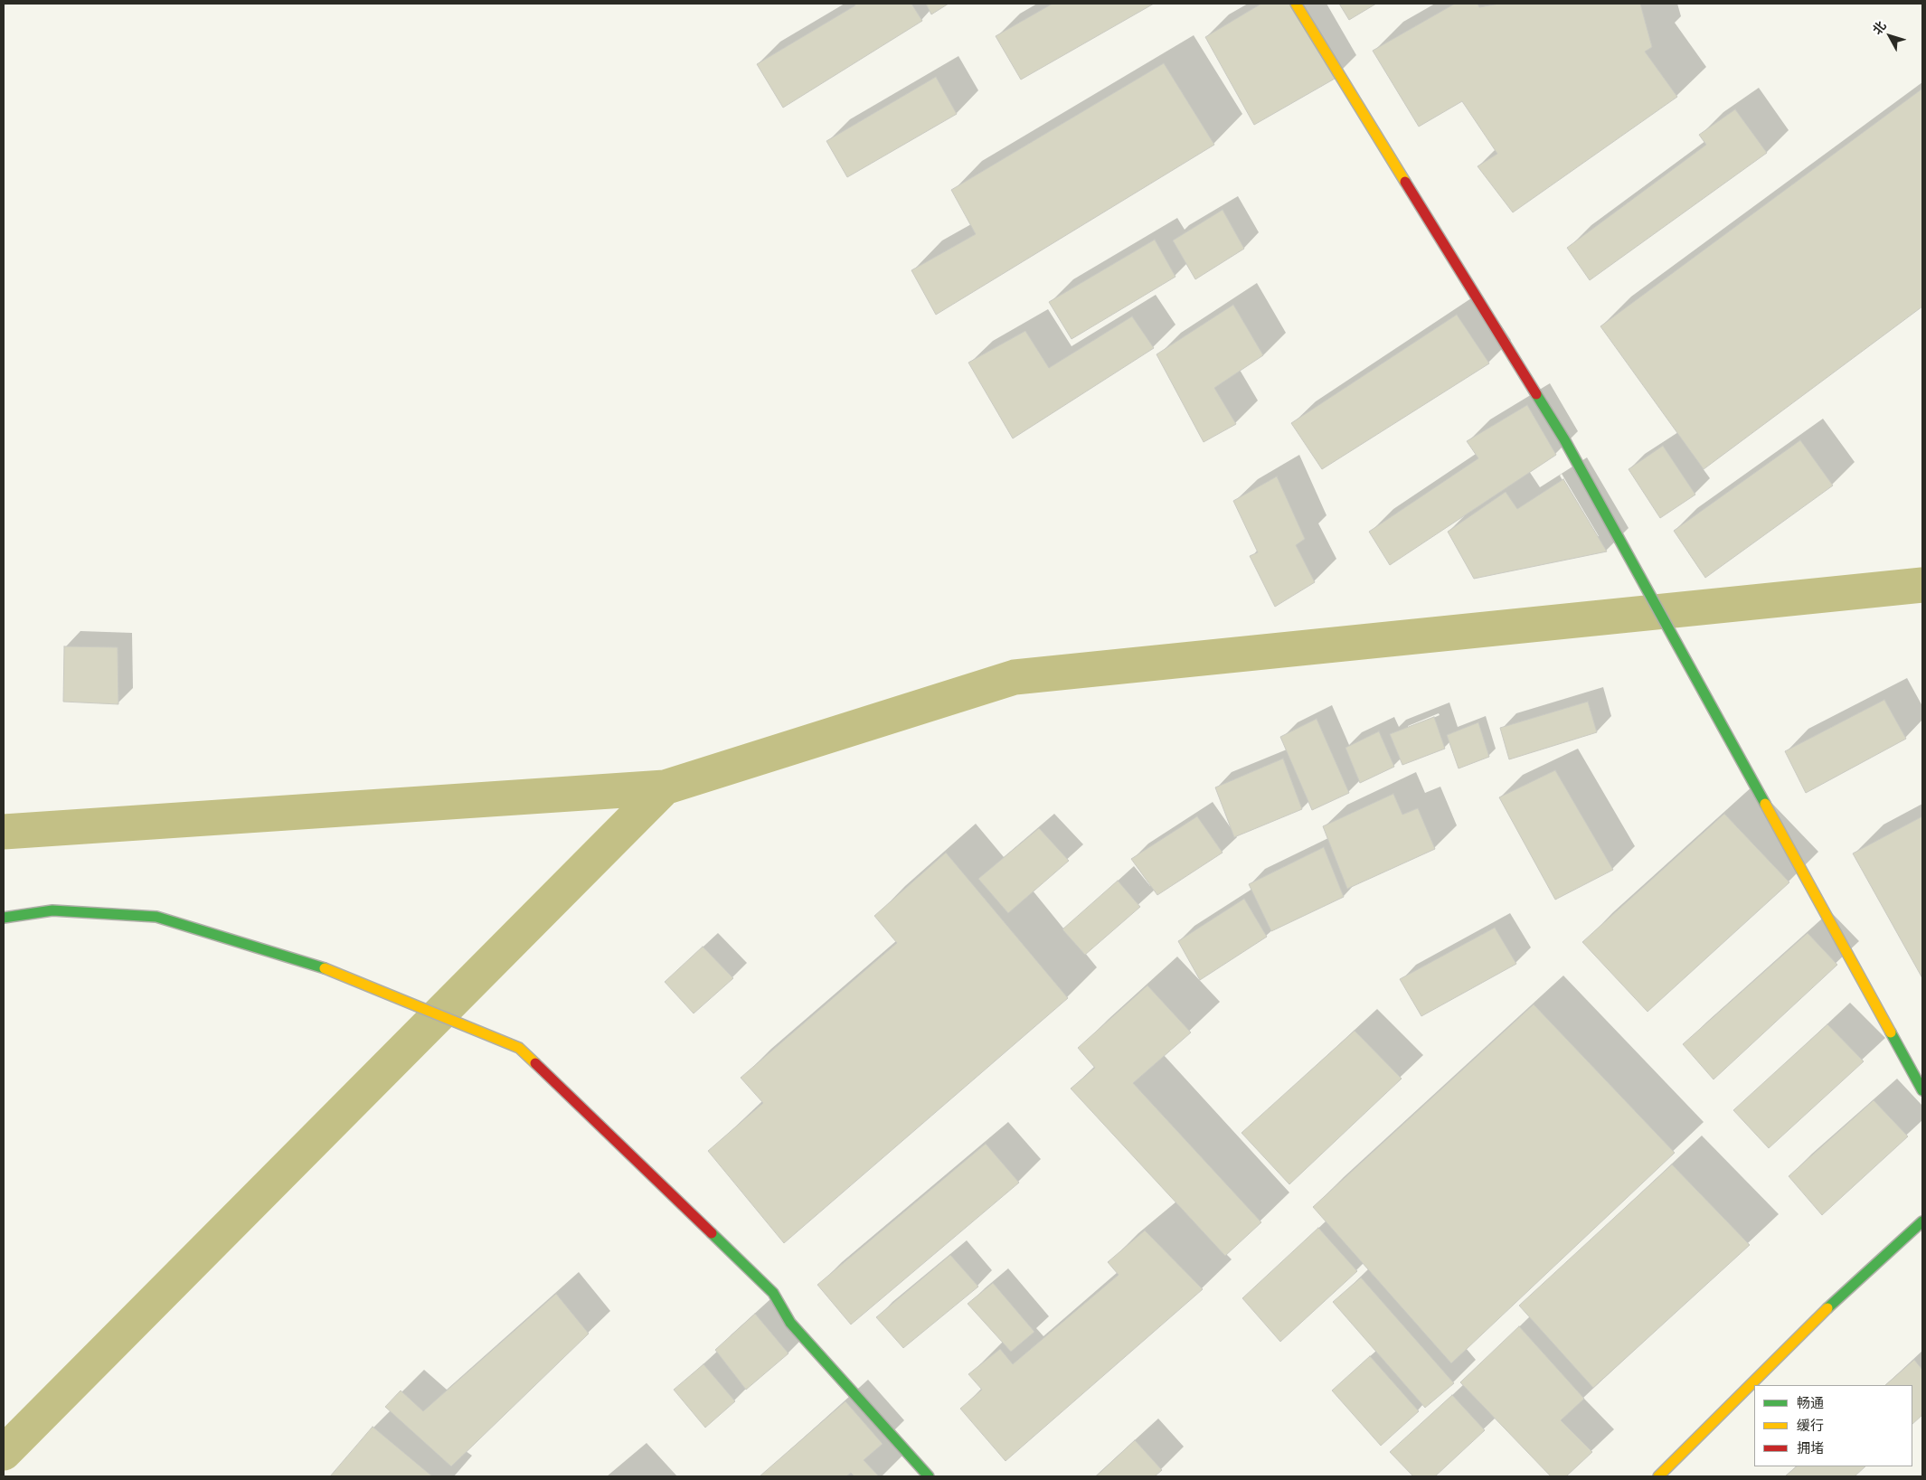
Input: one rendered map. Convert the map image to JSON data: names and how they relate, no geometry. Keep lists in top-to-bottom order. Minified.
{"legend":["畅通","缓行","拥堵"],"north":"top left"}
